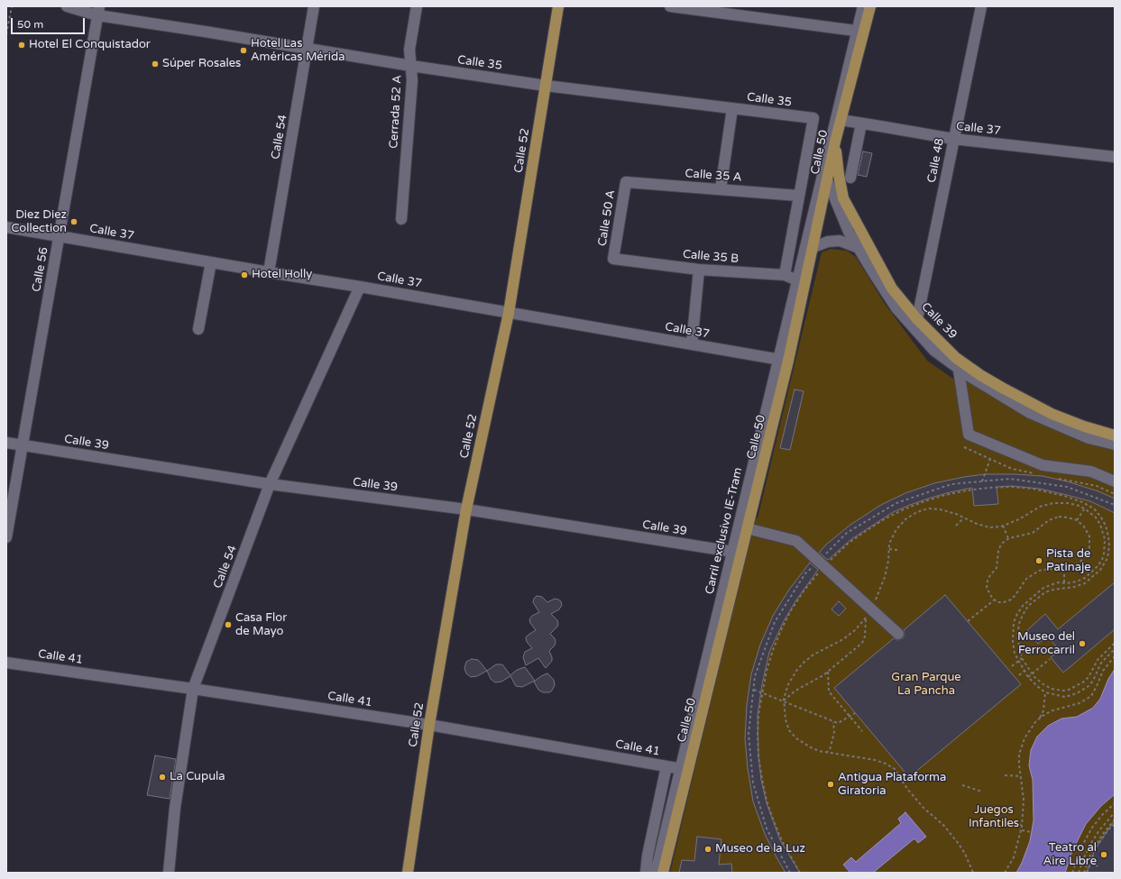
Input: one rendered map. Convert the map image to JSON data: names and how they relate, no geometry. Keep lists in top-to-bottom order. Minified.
{"streets":{"main road":["Calle 52","Calle 50","Calle 39"],"street":["Calle 35","Cerrada 52 A","Calle 37","Calle 54","Calle 48","Calle 35 A","Calle 50 A","Calle 35 B","Calle 56","Carril exclusivo IE-Tram","Calle 41"]},"crossings":[["Calle 35","Cerrada 52 A"],["Calle 35","Calle 54"],["Calle 35","Calle 52"],["Calle 35","Calle 35 A"],["Calle 35","Calle 56"],["Calle 37","Calle 54"],["Calle 37","Calle 52"],["Calle 37","Calle 50"],["Calle 37","Calle 48"],["Calle 37","Calle 56"],["Calle 37","Carril exclusivo IE-Tram"],["Calle 54","Calle 39"],["Calle 54","Calle 41"],["Calle 52","Calle 39"],["Calle 52","Calle 41"],["Calle 50","Calle 35 B"],["Calle 50","Calle 39"],["Calle 50","Carril exclusivo IE-Tram"],["Calle 50","Calle 41"],["Calle 48","Calle 39"],["Calle 35 A","Calle 50 A"],["Calle 50 A","Calle 35 B"],["Calle 56","Calle 39"],["Calle 39","Carril exclusivo IE-Tram"]],"parks":["Gran Parque La Pancha","Juegos Infantiles"],"places":["Hotel El Conquistador","Hotel Las Américas Mérida","Súper Rosales","Diez Diez Collection","Hotel Holly","Pista de Patinaje","Casa Flor de Mayo","Museo del Ferrocarril","La Cupula","Antigua Plataforma Giratoria","Museo de la Luz","Teatro al Aire Libre"],"scale_bar":"50 m"}
